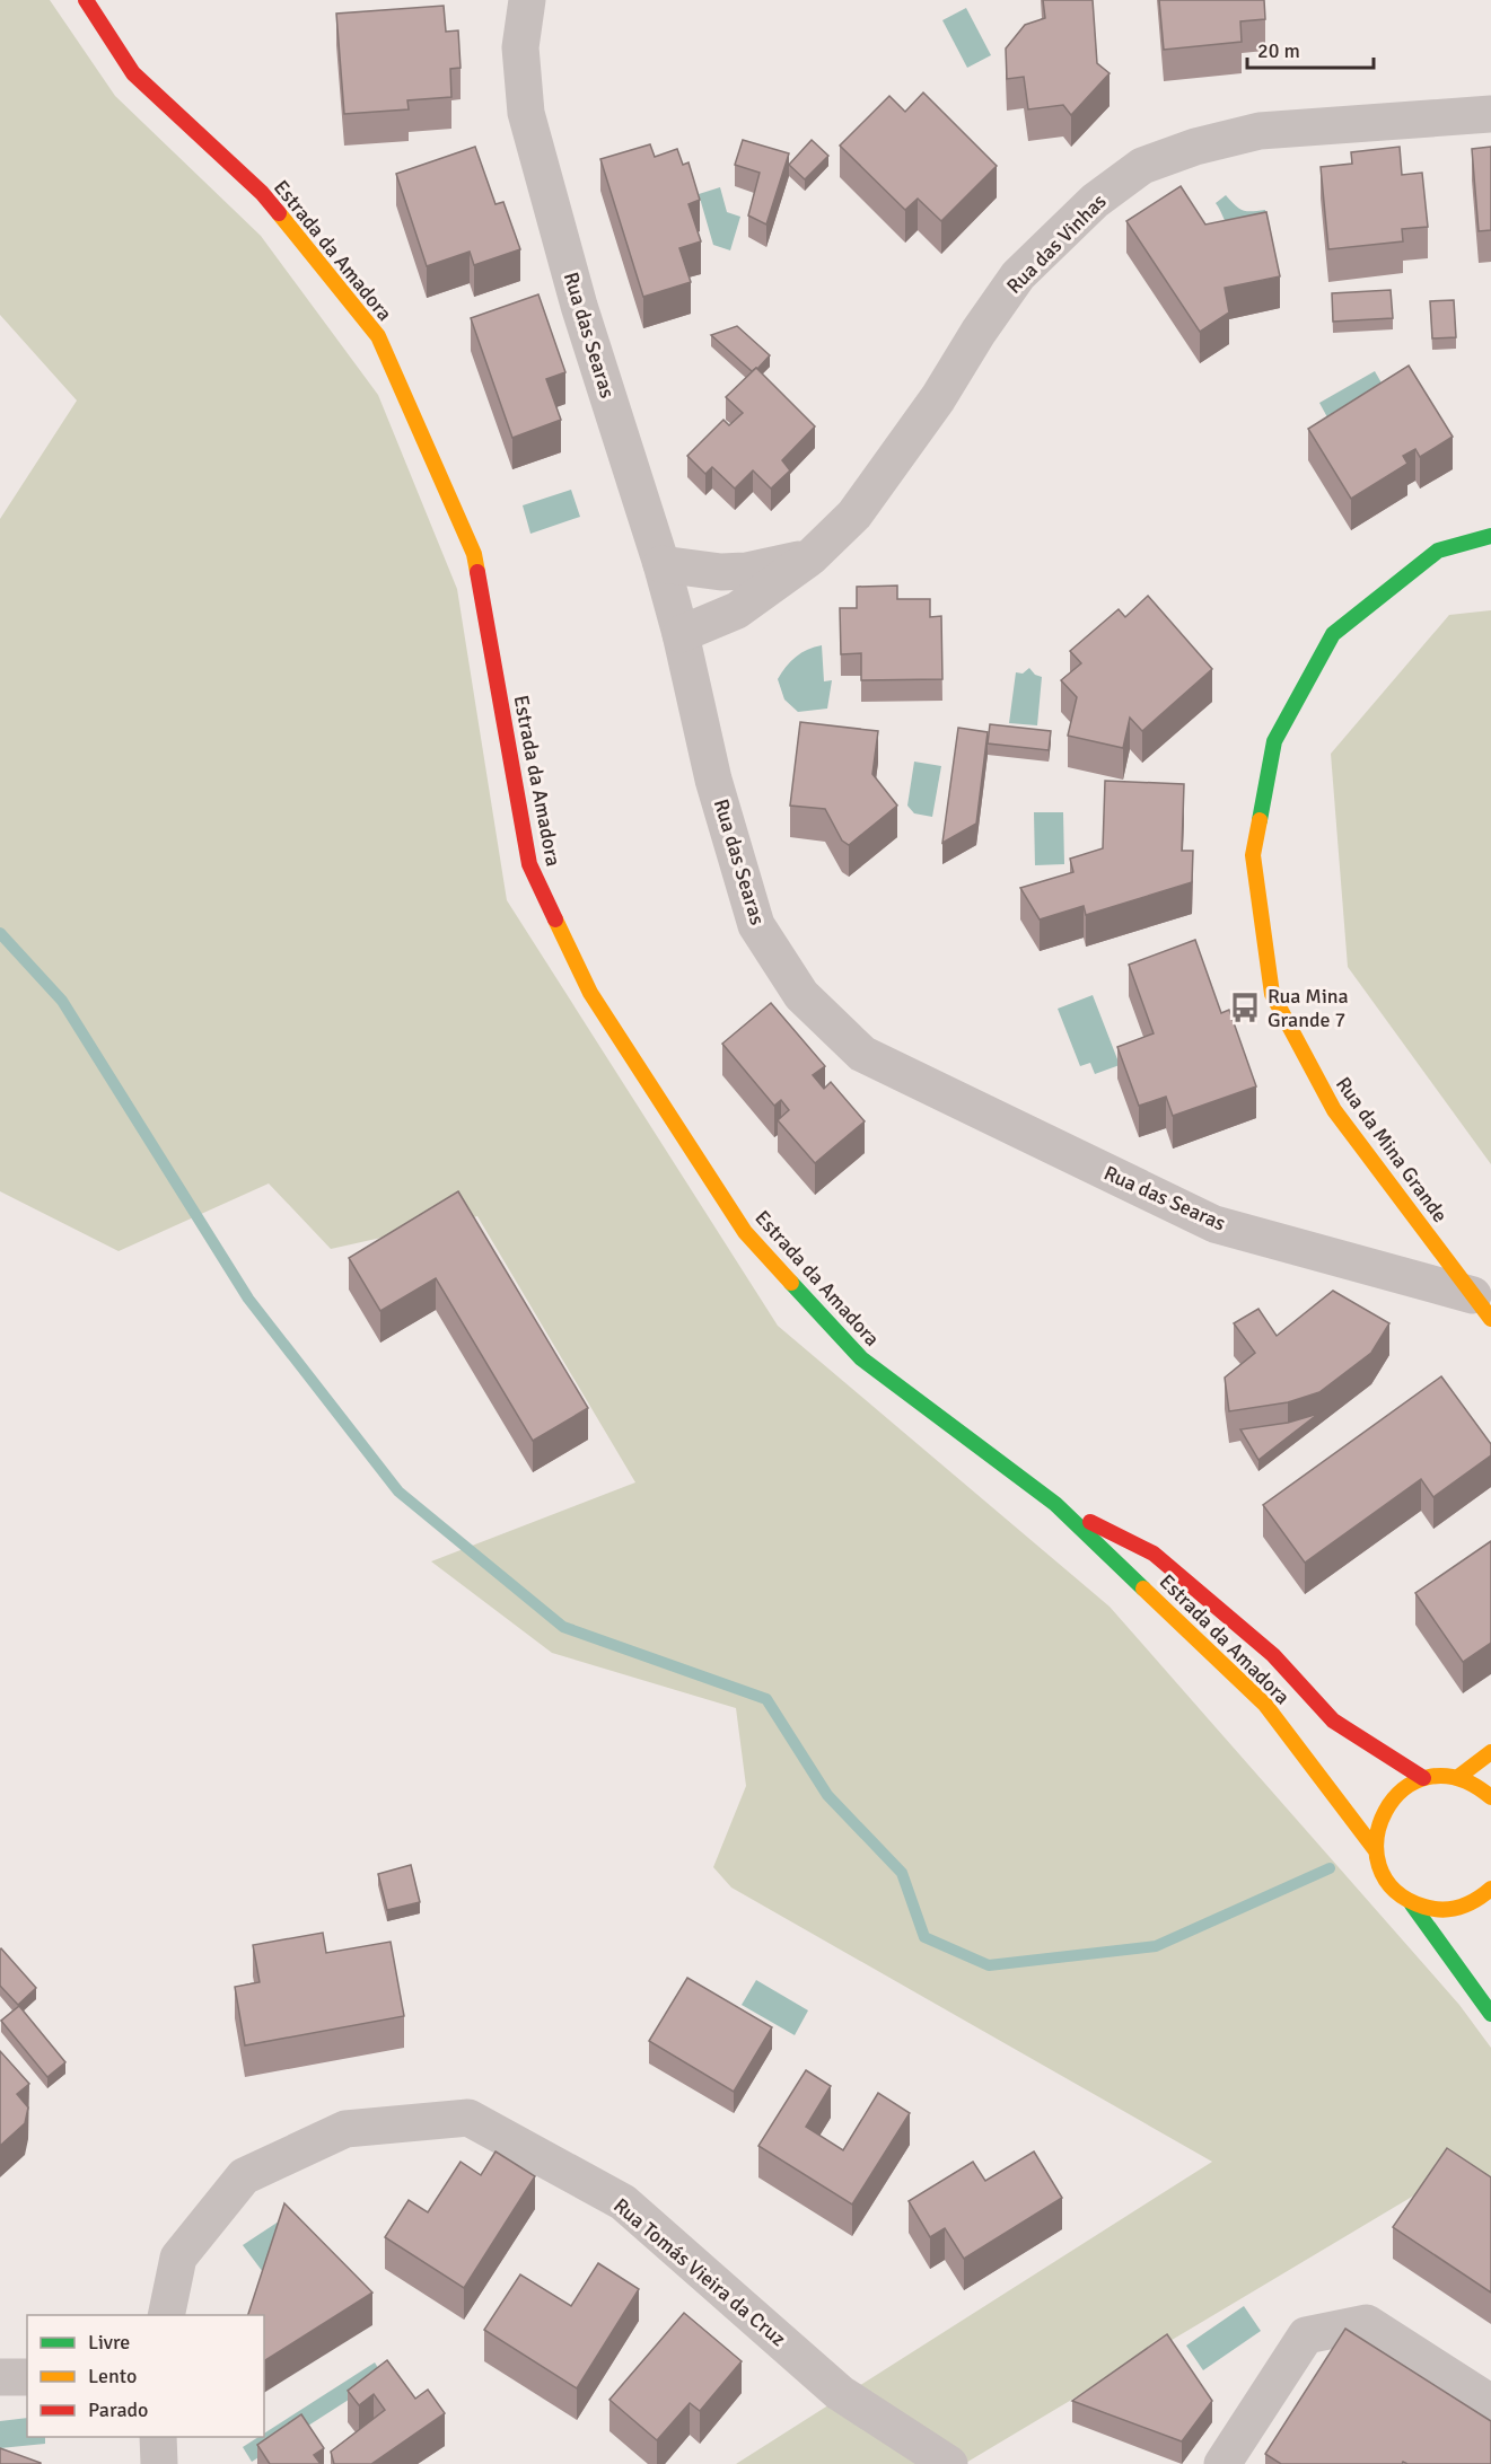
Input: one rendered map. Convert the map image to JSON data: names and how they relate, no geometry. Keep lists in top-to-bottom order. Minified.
{"streets":{"street":["Rua das Vinhas","Estrada da Amadora","Rua das Searas","Rua da Mina Grande","Rua Tomás Vieira da Cruz"]},"crossings":[["Rua das Vinhas","Rua das Searas"],["Rua das Searas","Rua da Mina Grande"]],"places":{"bus stop":["Rua Mina Grande 7"]},"legend":["Livre","Lento","Parado"],"scale_bar":"20 m"}
